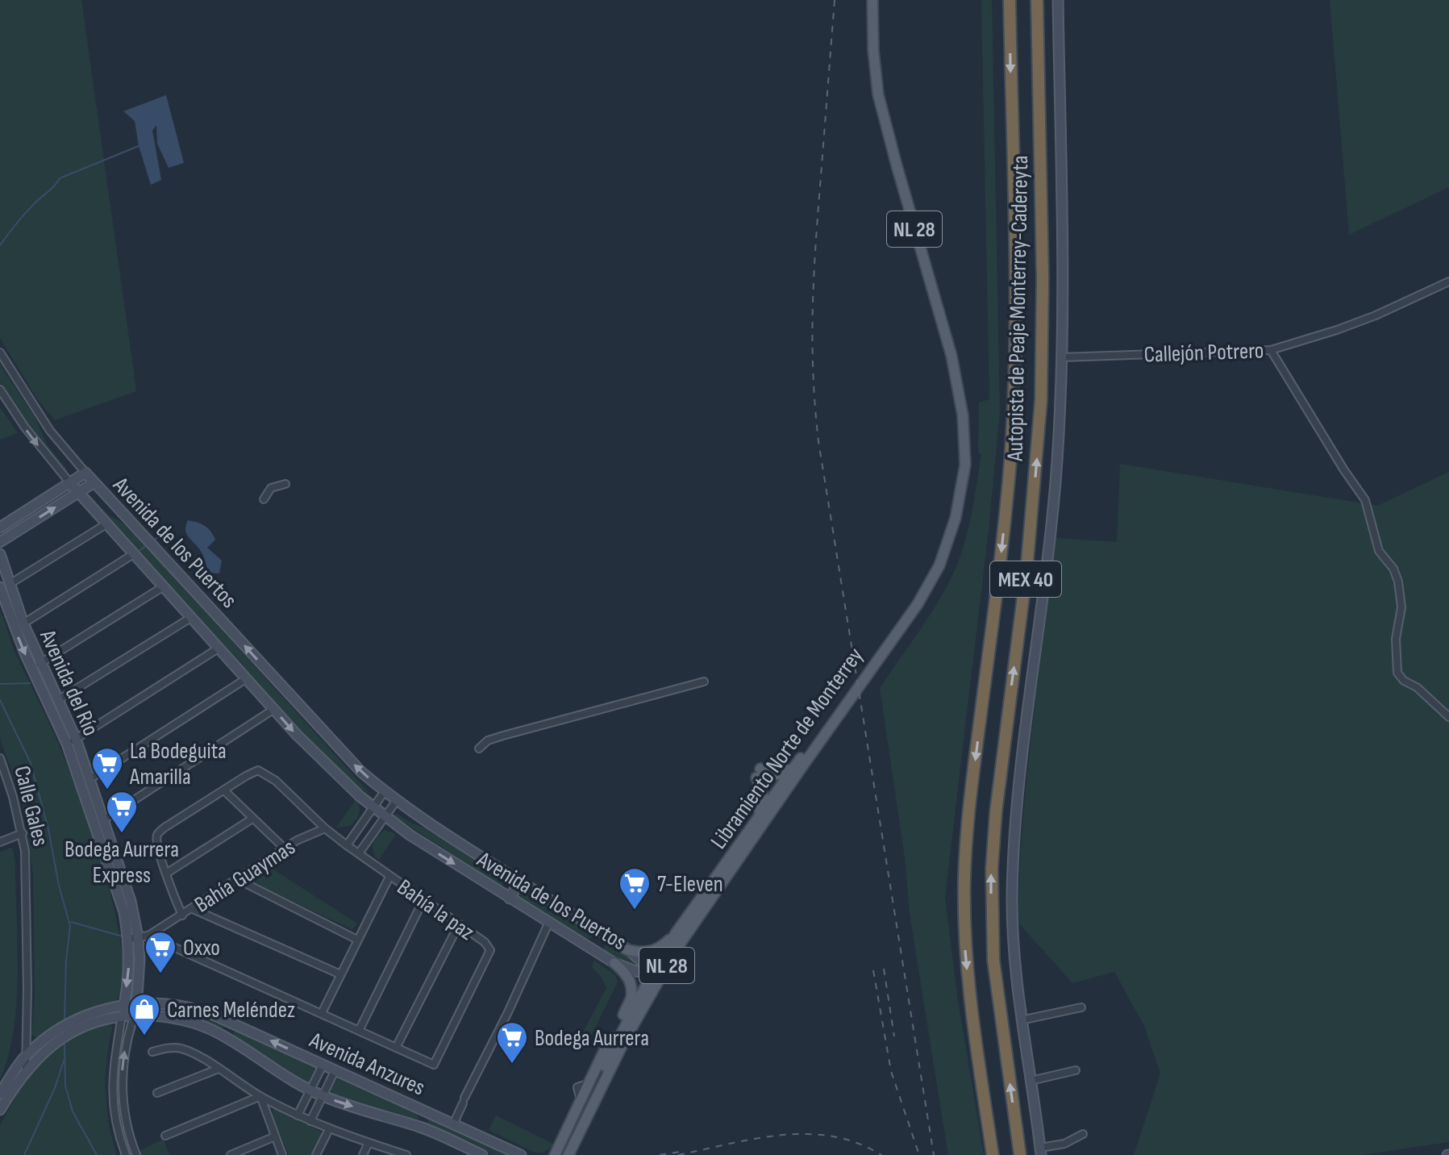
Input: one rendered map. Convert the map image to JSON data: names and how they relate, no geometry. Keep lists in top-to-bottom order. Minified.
{"streets":{"highway":["Autopista de Peaje Monterrey-Cadereyta","MEX 40"],"main road":["NL 28","Libramiento Norte de Monterrey"],"street":["Callejón Potrero","Avenida de los Puertos","Avenida del Río","Calle Gales","Bahía Guaymas","Bahía la paz","Avenida Anzures"]},"crossings":[["Avenida de los Puertos","Libramiento Norte de Monterrey"],["Avenida del Río","Bahía Guaymas"],["Avenida del Río","Avenida Anzures"],["Calle Gales","Avenida Anzures"],["Bahía Guaymas","Bahía la paz"]],"places":{"supermarket":["La Bodeguita Amarilla","Bodega Aurrera Express","7-Eleven","Oxxo","Bodega Aurrera"],"shop":["Carnes Meléndez"]}}
